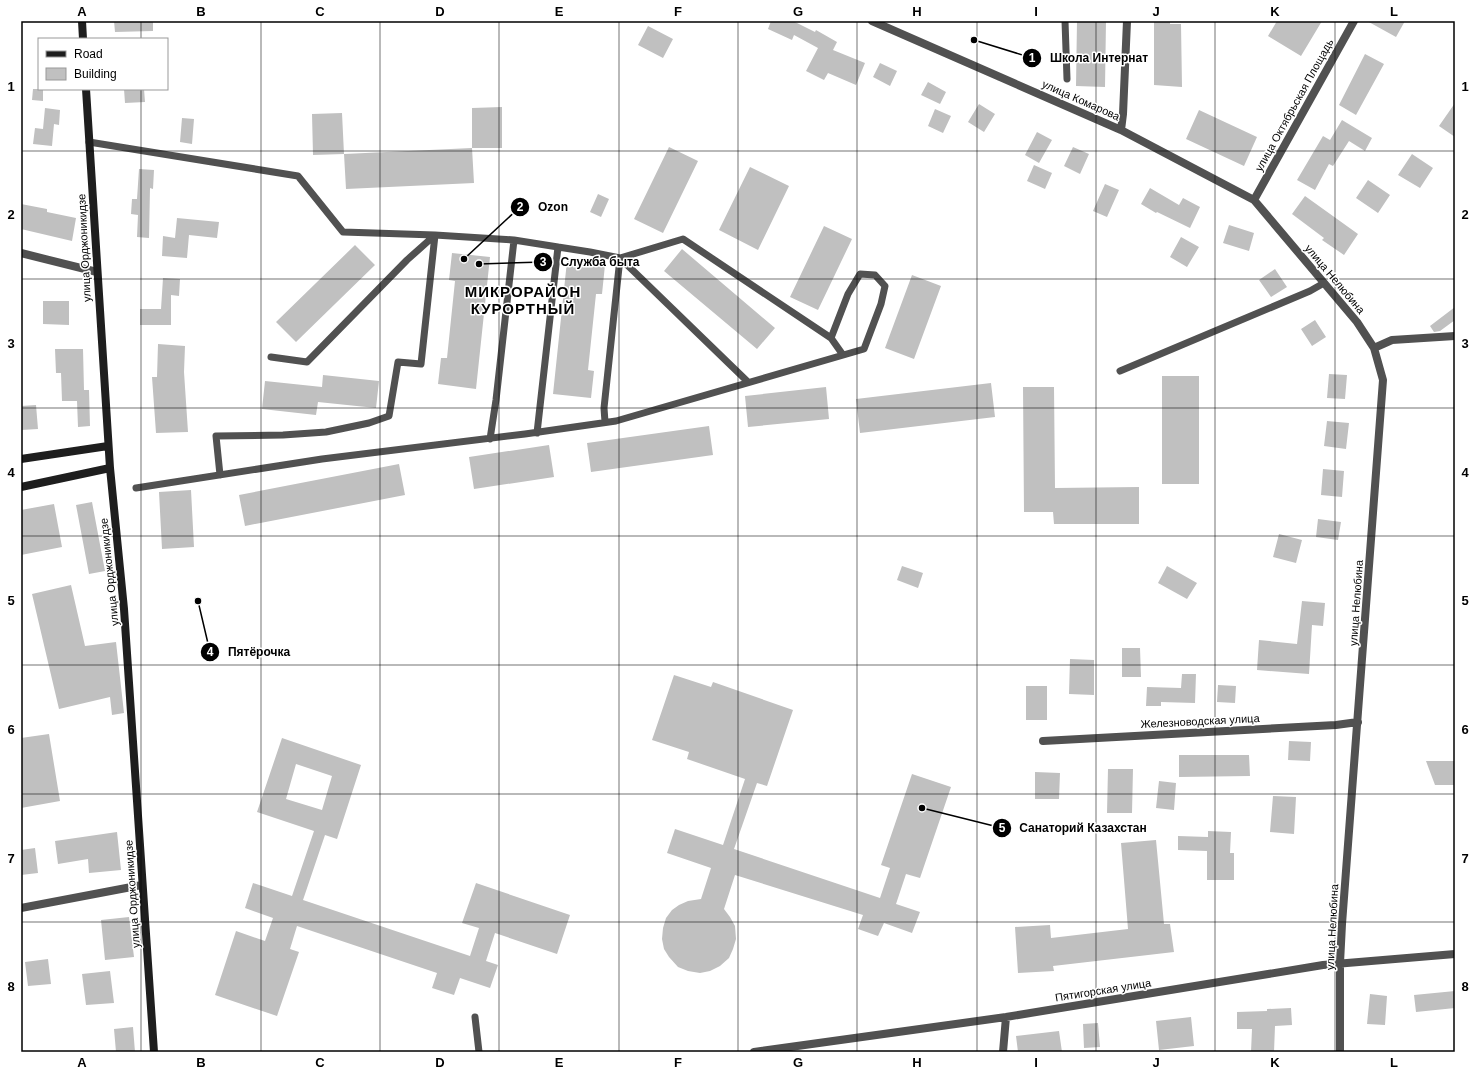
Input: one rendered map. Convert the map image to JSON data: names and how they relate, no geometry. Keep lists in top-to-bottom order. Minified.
{"streets":{"main road":["улица Орджоникидзе"],"street":["улица Комарова","улица Октябрьская Площадь","улица Нелюбина","Железноводская улица","Пятигорская улица"]},"crossings":[["улица Комарова","улица Октябрьская Площадь"],["улица Комарова","улица Нелюбина"],["улица Октябрьская Площадь","улица Нелюбина"],["улица Нелюбина","Железноводская улица"],["улица Нелюбина","Пятигорская улица"]],"districts":["МИКРОРАЙОН КУРОРТНЫЙ"],"places":["Школа Интернат","Ozon","Служба быта","Пятёрочка","Санаторий Казахстан"],"legend":["Road","Building"],"grid":{"columns":["A","B","C","D","E","F","G","H","I","J","K","L"],"rows":["1","2","3","4","5","6","7","8"]}}
